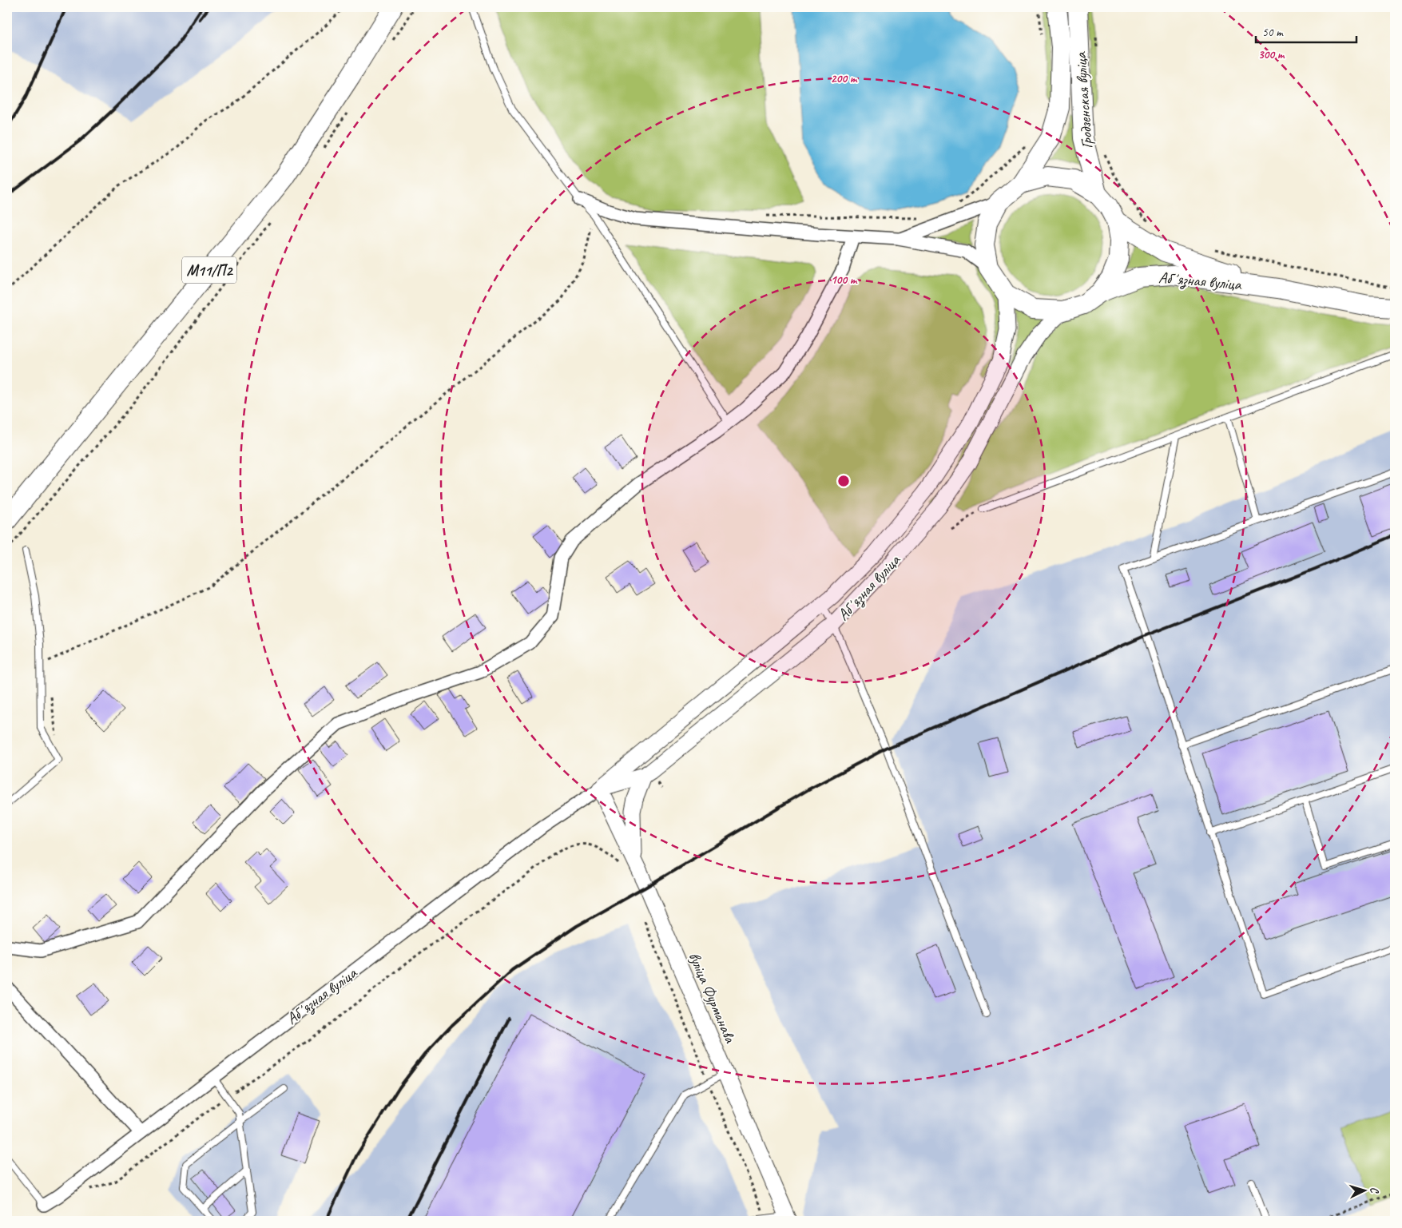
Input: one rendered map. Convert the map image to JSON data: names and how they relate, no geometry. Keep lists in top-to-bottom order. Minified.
{"streets":{"main road":["Гродзенская вуліца","М11/П2","Абʼязная вуліца"],"street":["вуліца Фурманава"]},"crossings":[["Гродзенская вуліца","Абʼязная вуліца"],["Абʼязная вуліца","вуліца Фурманава"]],"scale_bar":"50 m","north":"right","rings":["300 m","200 m","100 m"]}
